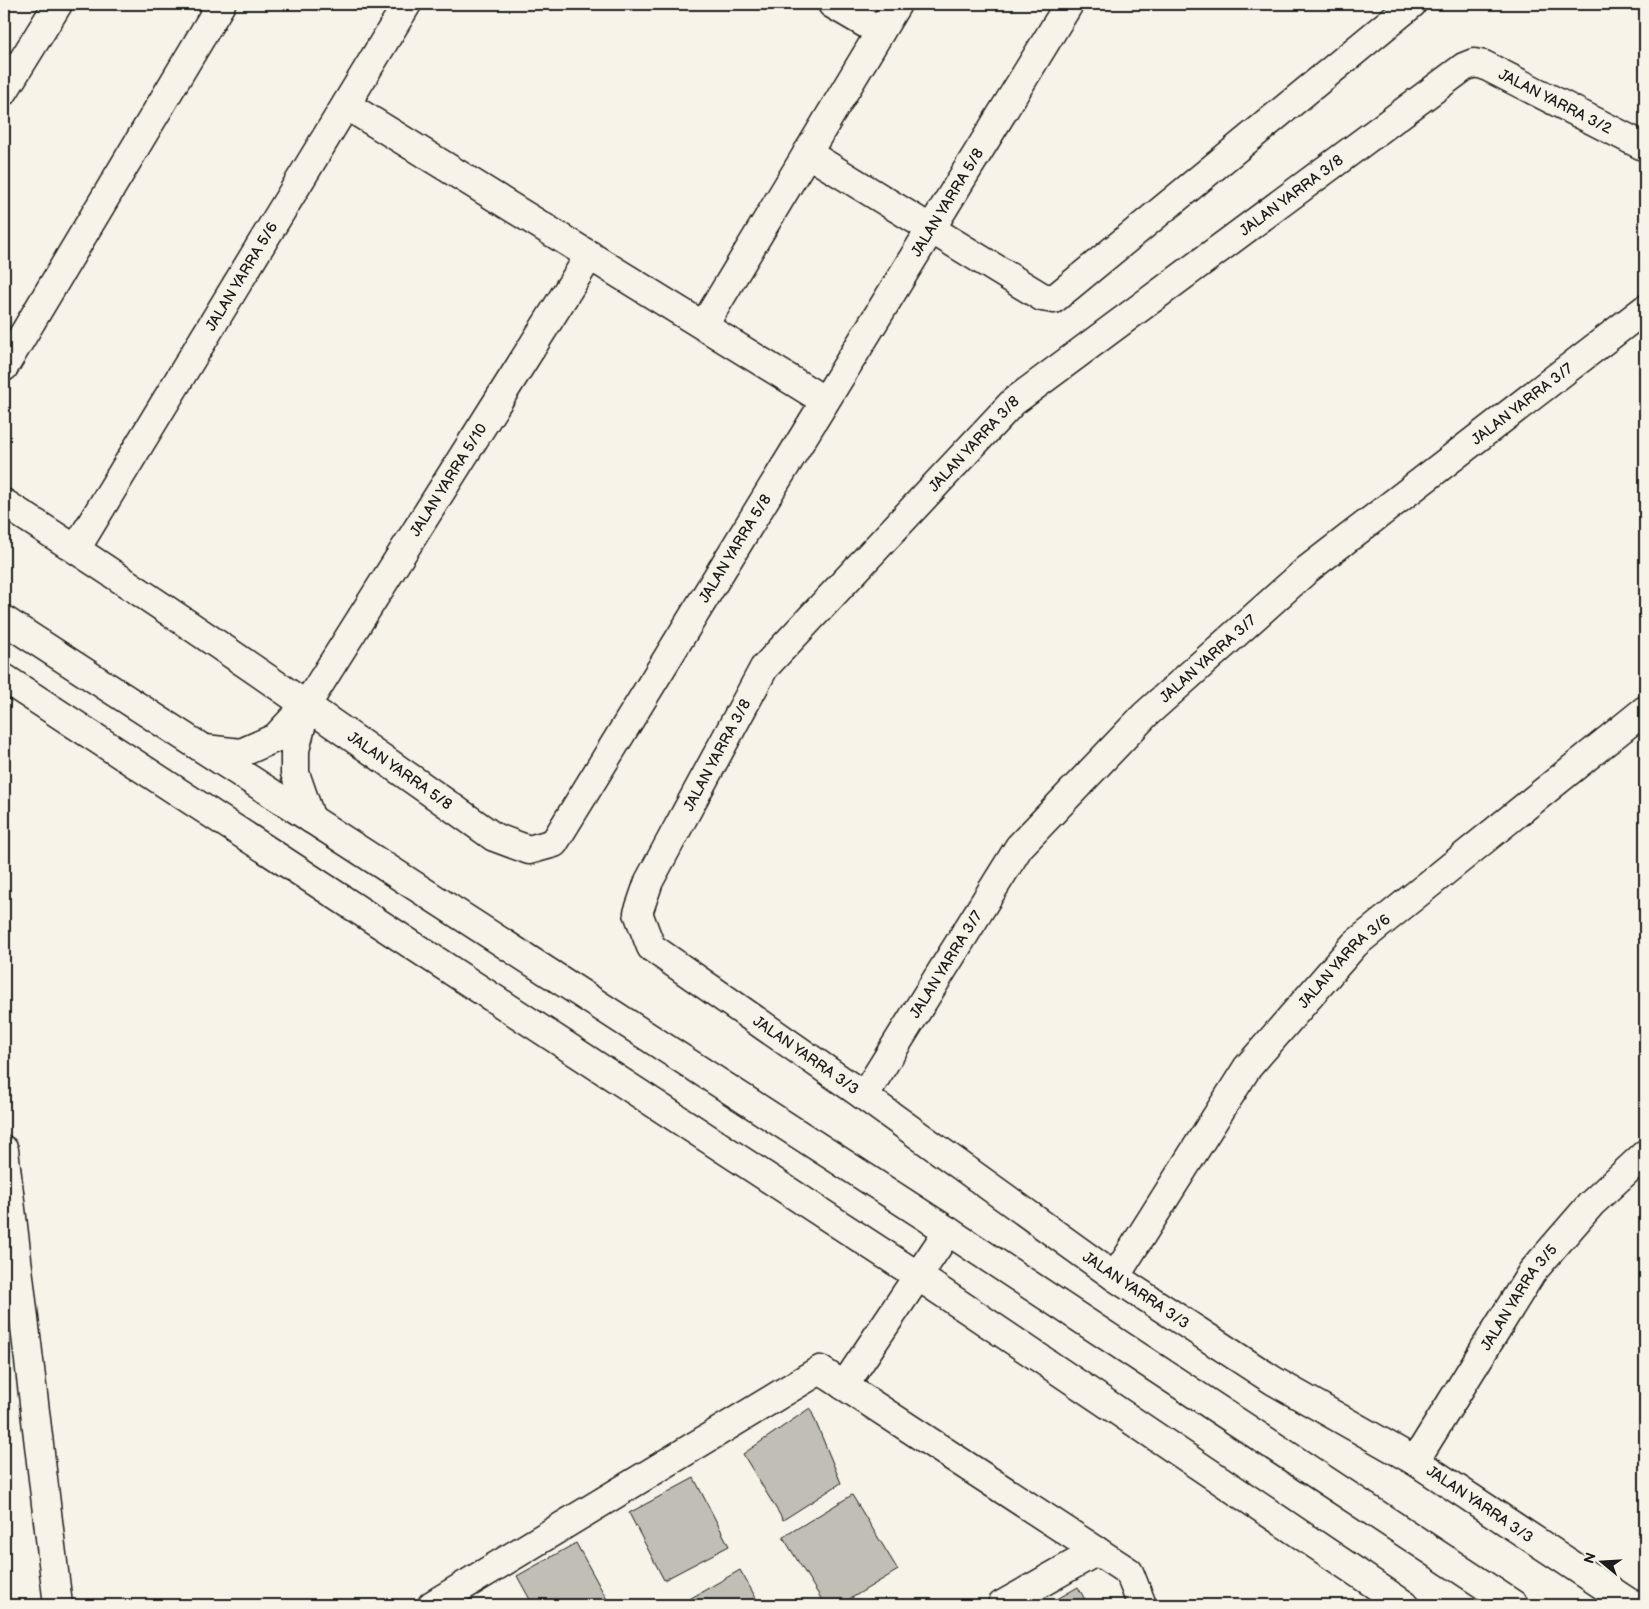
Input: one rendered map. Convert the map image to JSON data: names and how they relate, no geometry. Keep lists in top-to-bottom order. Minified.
{"streets":{"street":["JALAN YARRA 3/2","JALAN YARRA 3/8","JALAN YARRA 5/8","JALAN YARRA 5/6","JALAN YARRA 3/7","JALAN YARRA 5/10","JALAN YARRA 3/6","JALAN YARRA 3/3","JALAN YARRA 3/5"]},"crossings":[["JALAN YARRA 3/2","JALAN YARRA 3/8"],["JALAN YARRA 3/8","JALAN YARRA 3/3"],["JALAN YARRA 5/8","JALAN YARRA 5/6"],["JALAN YARRA 5/8","JALAN YARRA 5/10"],["JALAN YARRA 3/7","JALAN YARRA 3/3"],["JALAN YARRA 3/6","JALAN YARRA 3/3"],["JALAN YARRA 3/3","JALAN YARRA 3/5"]],"north":"left"}
